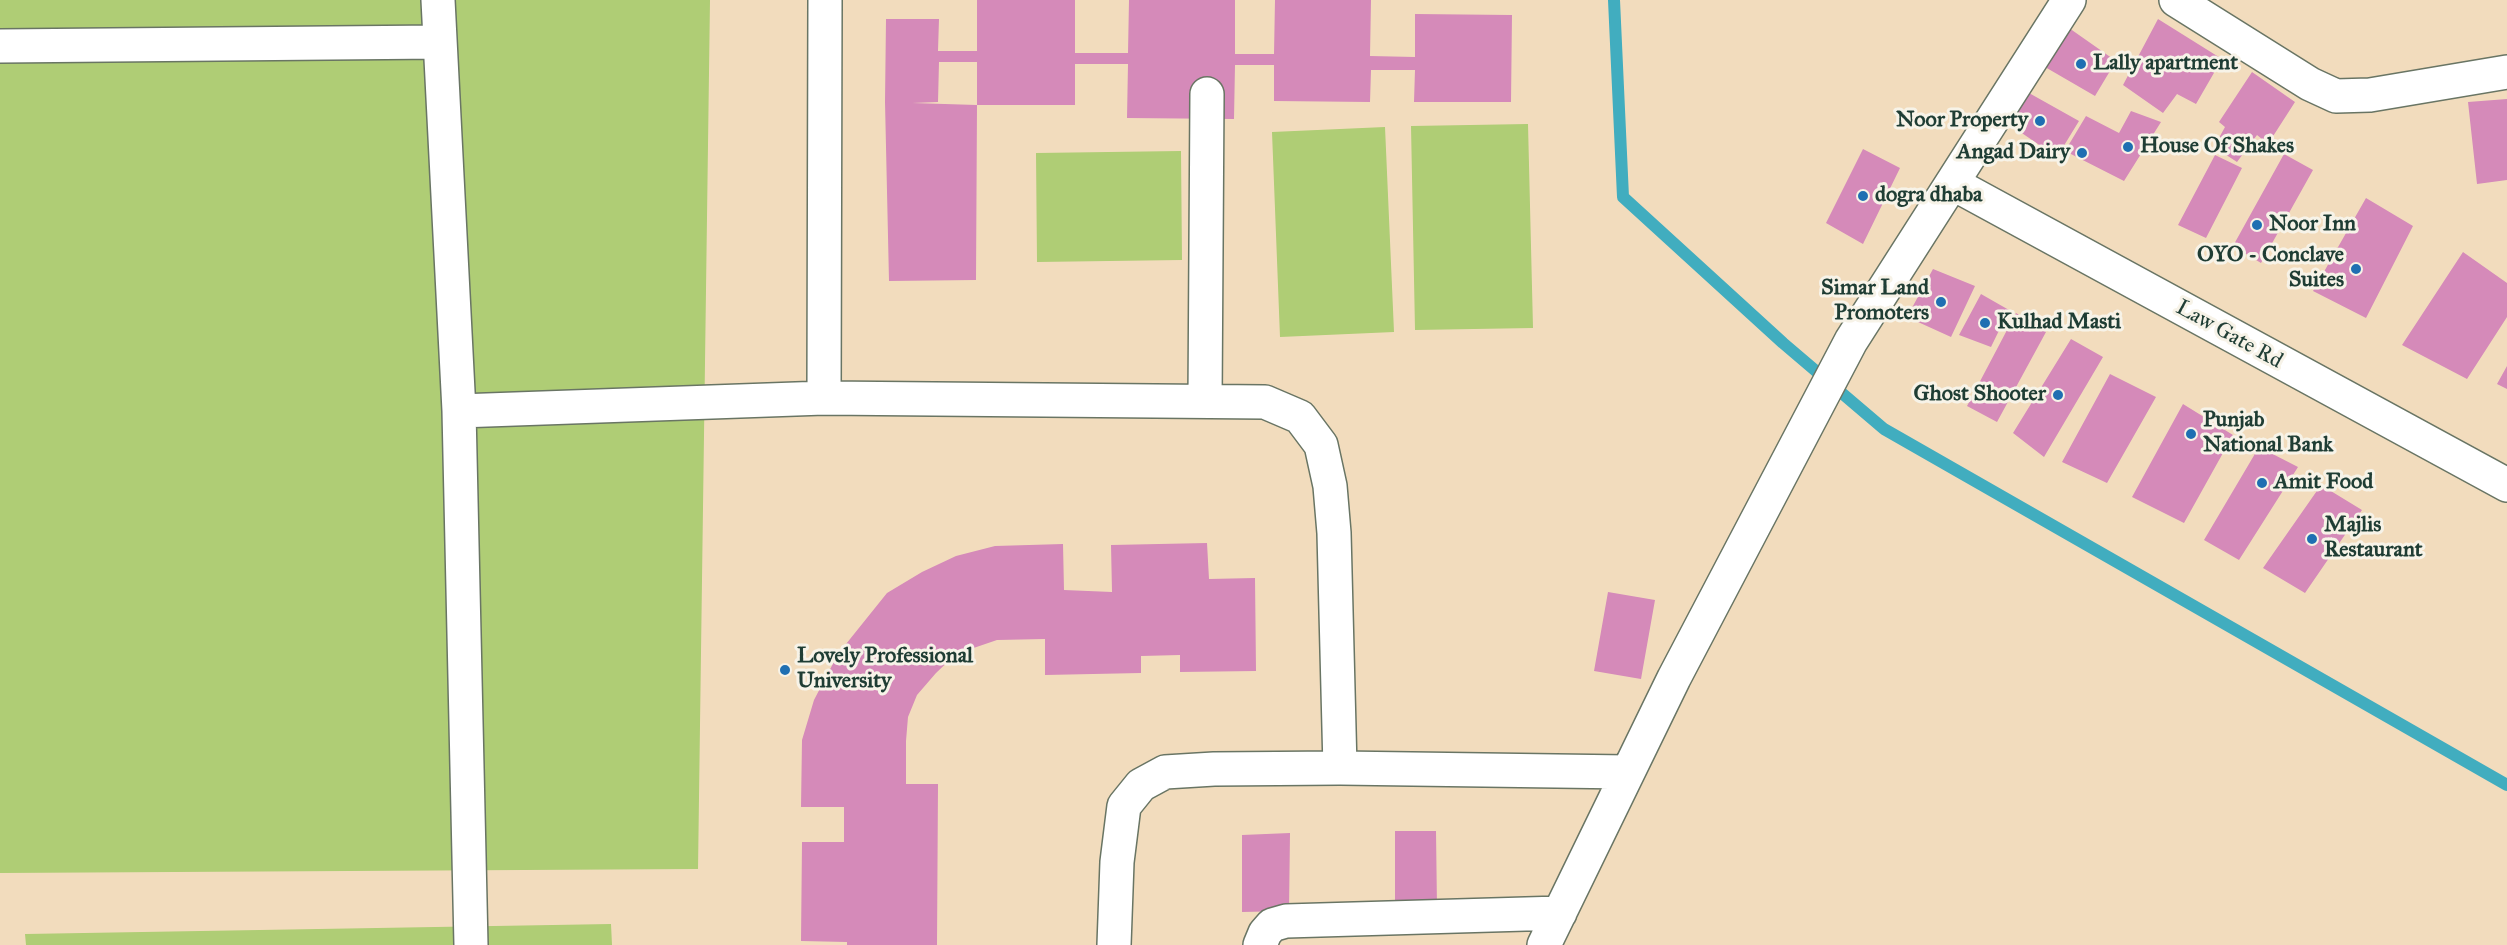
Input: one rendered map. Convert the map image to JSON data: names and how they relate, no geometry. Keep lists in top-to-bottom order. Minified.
{"streets":{"street":["Law Gate Rd"]},"places":["Lally apartment","Noor Property","House Of Shakes","Angad Dairy","dogra dhaba","Noor Inn","OYO - Conclave Suites","Simar Land Promoters","Kulhad Masti","Ghost Shooter","Punjab National Bank","Amit Food","Majlis Restaurant","Lovely Professional University"]}
